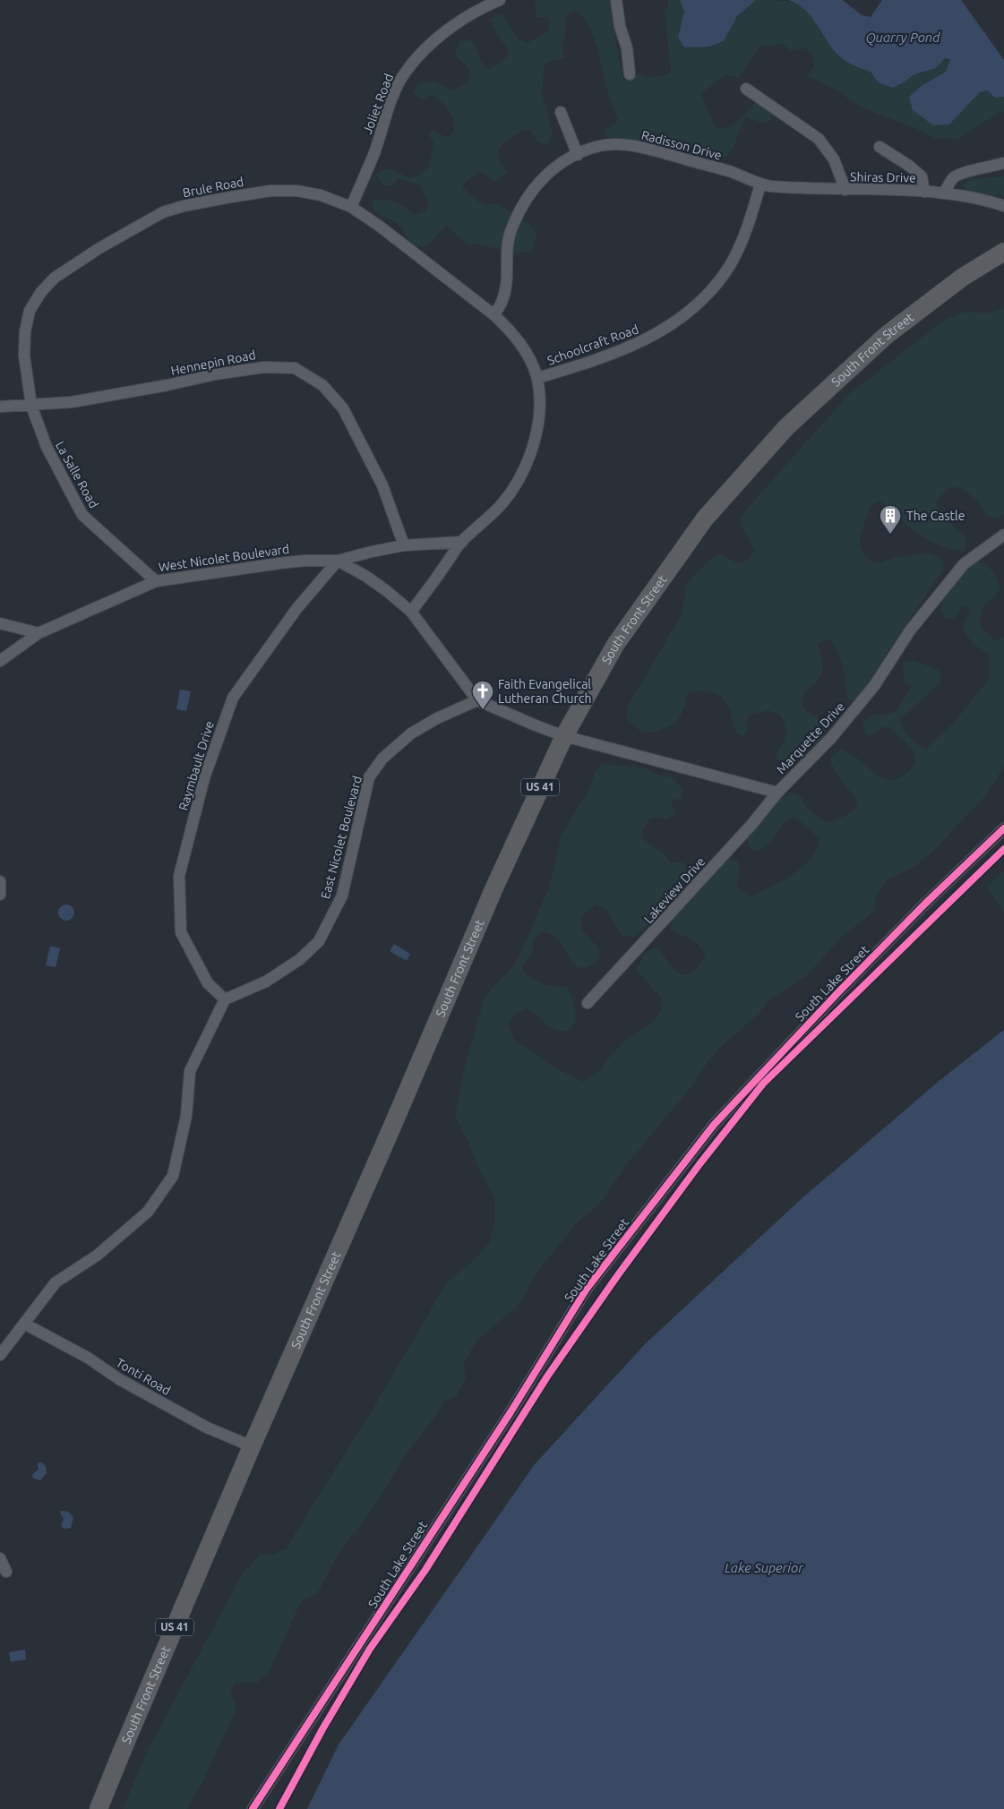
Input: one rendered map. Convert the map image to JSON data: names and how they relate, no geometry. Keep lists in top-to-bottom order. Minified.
{"streets":{"highway":["South Front Street","US 41"],"street":["Joliet Road","Radisson Drive","Shiras Drive","Brule Road","Schoolcraft Road","Hennepin Road","La Salle Road","West Nicolet Boulevard","Marquette Drive","Raymbault Drive","East Nicolet Boulevard","Lakeview Drive","South Lake Street","Tonti Road"]},"crossings":[["Joliet Road","Brule Road"],["Radisson Drive","Shiras Drive"],["Radisson Drive","Brule Road"],["Radisson Drive","Schoolcraft Road"],["Shiras Drive","Schoolcraft Road"],["Brule Road","Hennepin Road"],["Brule Road","La Salle Road"],["South Front Street","Marquette Drive"],["South Front Street","Tonti Road"],["Hennepin Road","La Salle Road"],["Hennepin Road","West Nicolet Boulevard"],["La Salle Road","West Nicolet Boulevard"],["West Nicolet Boulevard","Raymbault Drive"],["Marquette Drive","East Nicolet Boulevard"],["Marquette Drive","Lakeview Drive"],["Raymbault Drive","East Nicolet Boulevard"]],"water":["Quarry Pond","Lake Superior"],"places":{"building":["The Castle"],"church":["Faith Evangelical Lutheran Church"]}}
